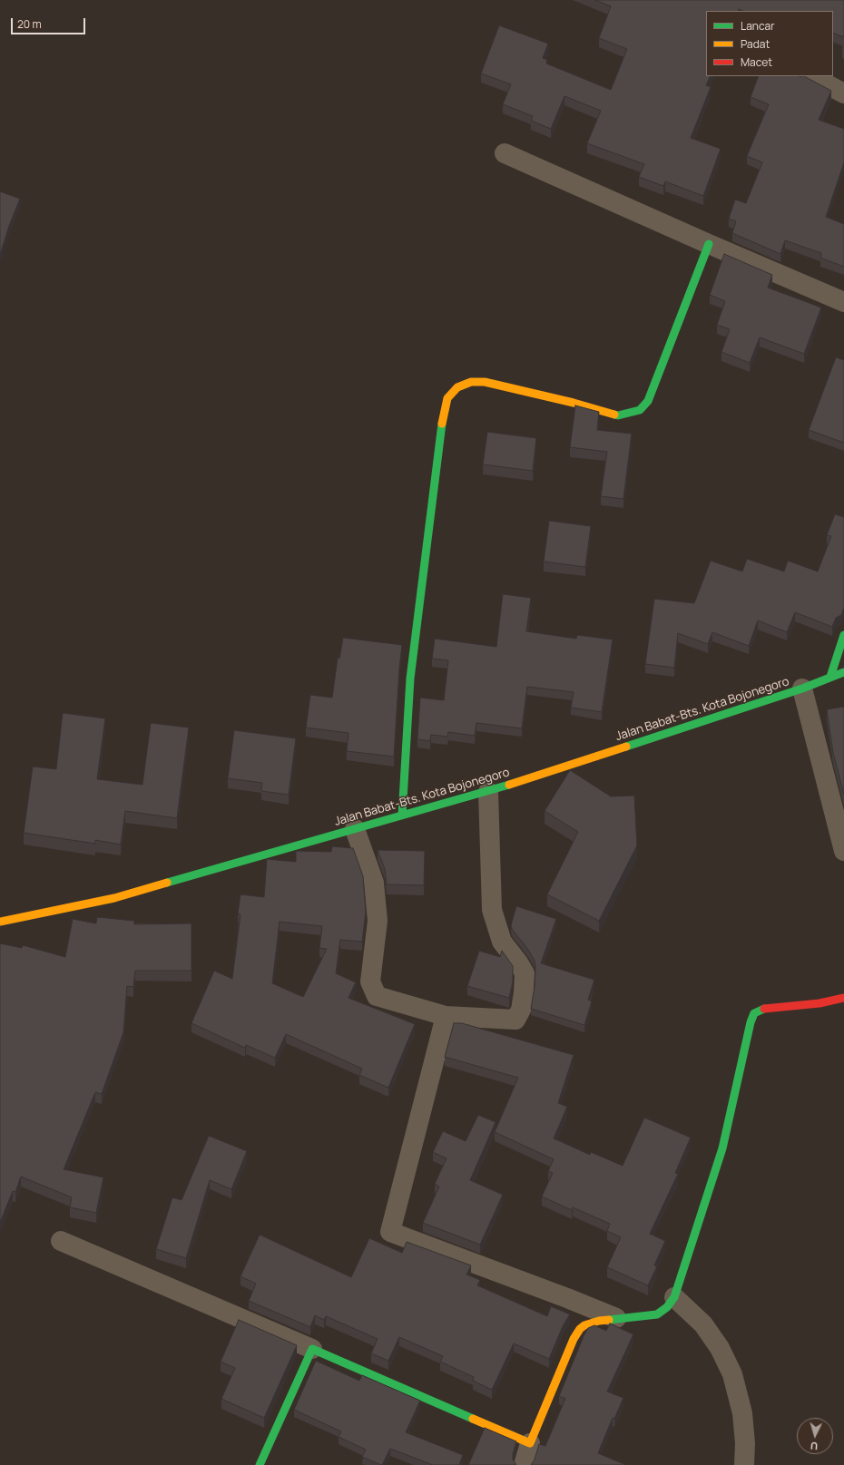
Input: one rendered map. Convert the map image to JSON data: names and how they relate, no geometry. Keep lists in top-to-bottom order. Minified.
{"streets":{"main road":["Jalan Babat-Bts. Kota Bojonegoro"]},"legend":["Lancar","Padat","Macet"],"scale_bar":"20 m","north":"bottom"}
